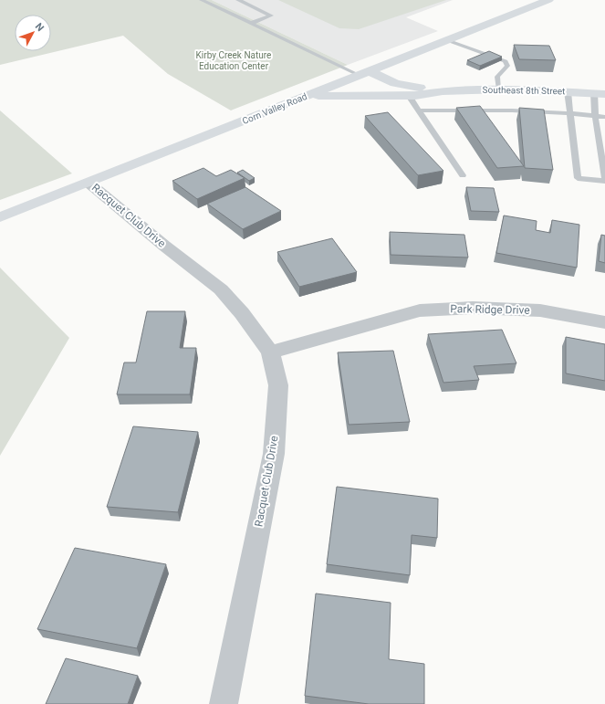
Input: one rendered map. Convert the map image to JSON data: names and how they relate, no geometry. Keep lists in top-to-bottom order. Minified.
{"streets":{"main road":["Southeast 8th Street","Corn Valley Road"],"street":["Racquet Club Drive","Park Ridge Drive"]},"crossings":[["Southeast 8th Street","Corn Valley Road"],["Corn Valley Road","Racquet Club Drive"],["Racquet Club Drive","Park Ridge Drive"]],"parks":["Kirby Creek Nature Education Center"],"north":"top right"}
